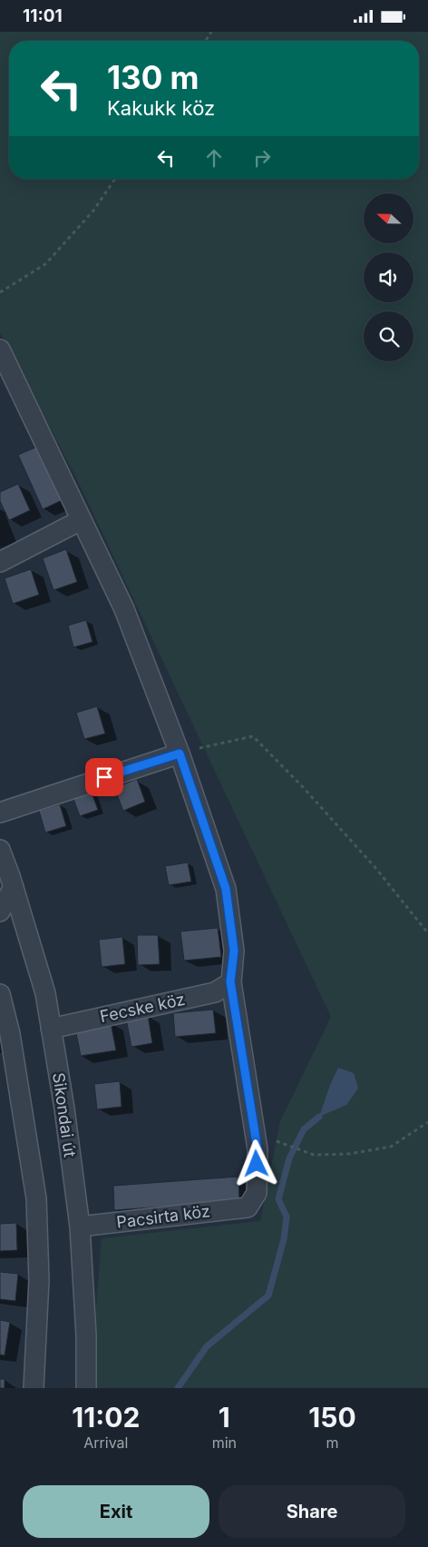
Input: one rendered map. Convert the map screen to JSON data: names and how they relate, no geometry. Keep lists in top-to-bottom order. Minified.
{"streets":{"street":["Fecske köz","Sikondai út","Pacsirta köz"]},"crossings":[["Fecske köz","Sikondai út"],["Fecske köz","Pacsirta köz"],["Sikondai út","Pacsirta köz"]],"north":"left","page":{"status":"11:01","turn":["130 m","Kakukk köz"],"eta":["11:02","Arrival","1","min","150","m"],"buttons":["Exit","Share"]}}
